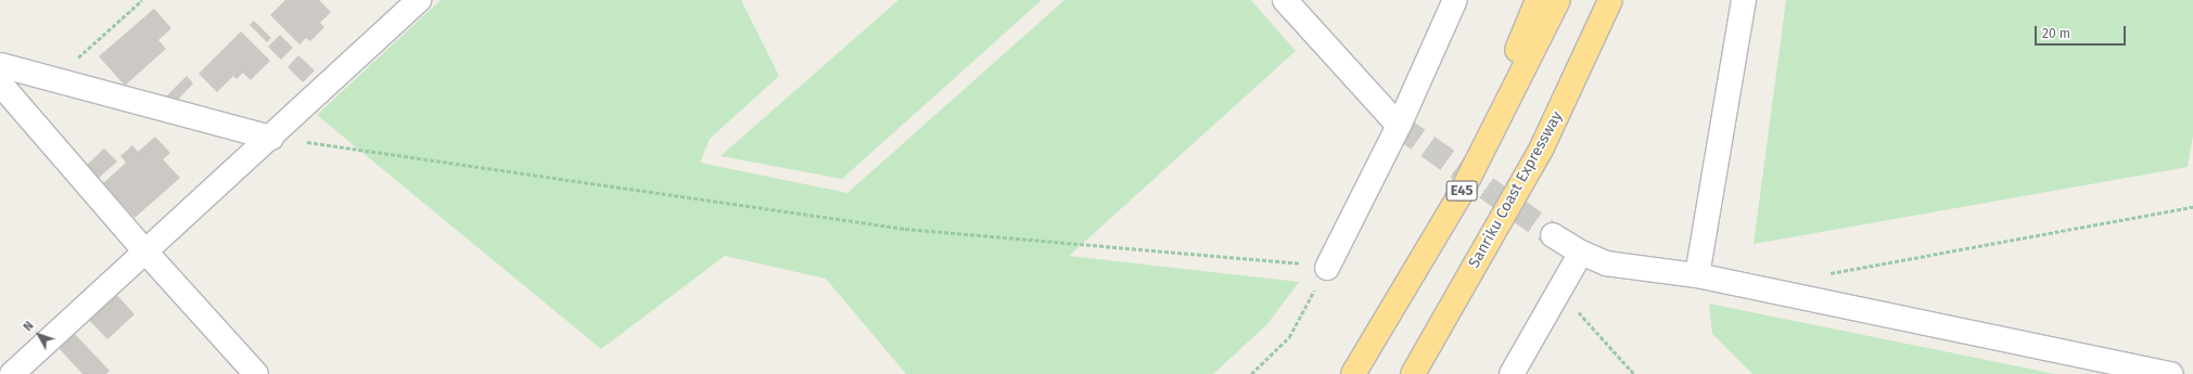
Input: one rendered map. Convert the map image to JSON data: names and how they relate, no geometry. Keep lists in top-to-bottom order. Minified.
{"streets":{"highway":["Sanriku Coast Expressway","E45"]},"scale_bar":"20 m","north":"top left"}
